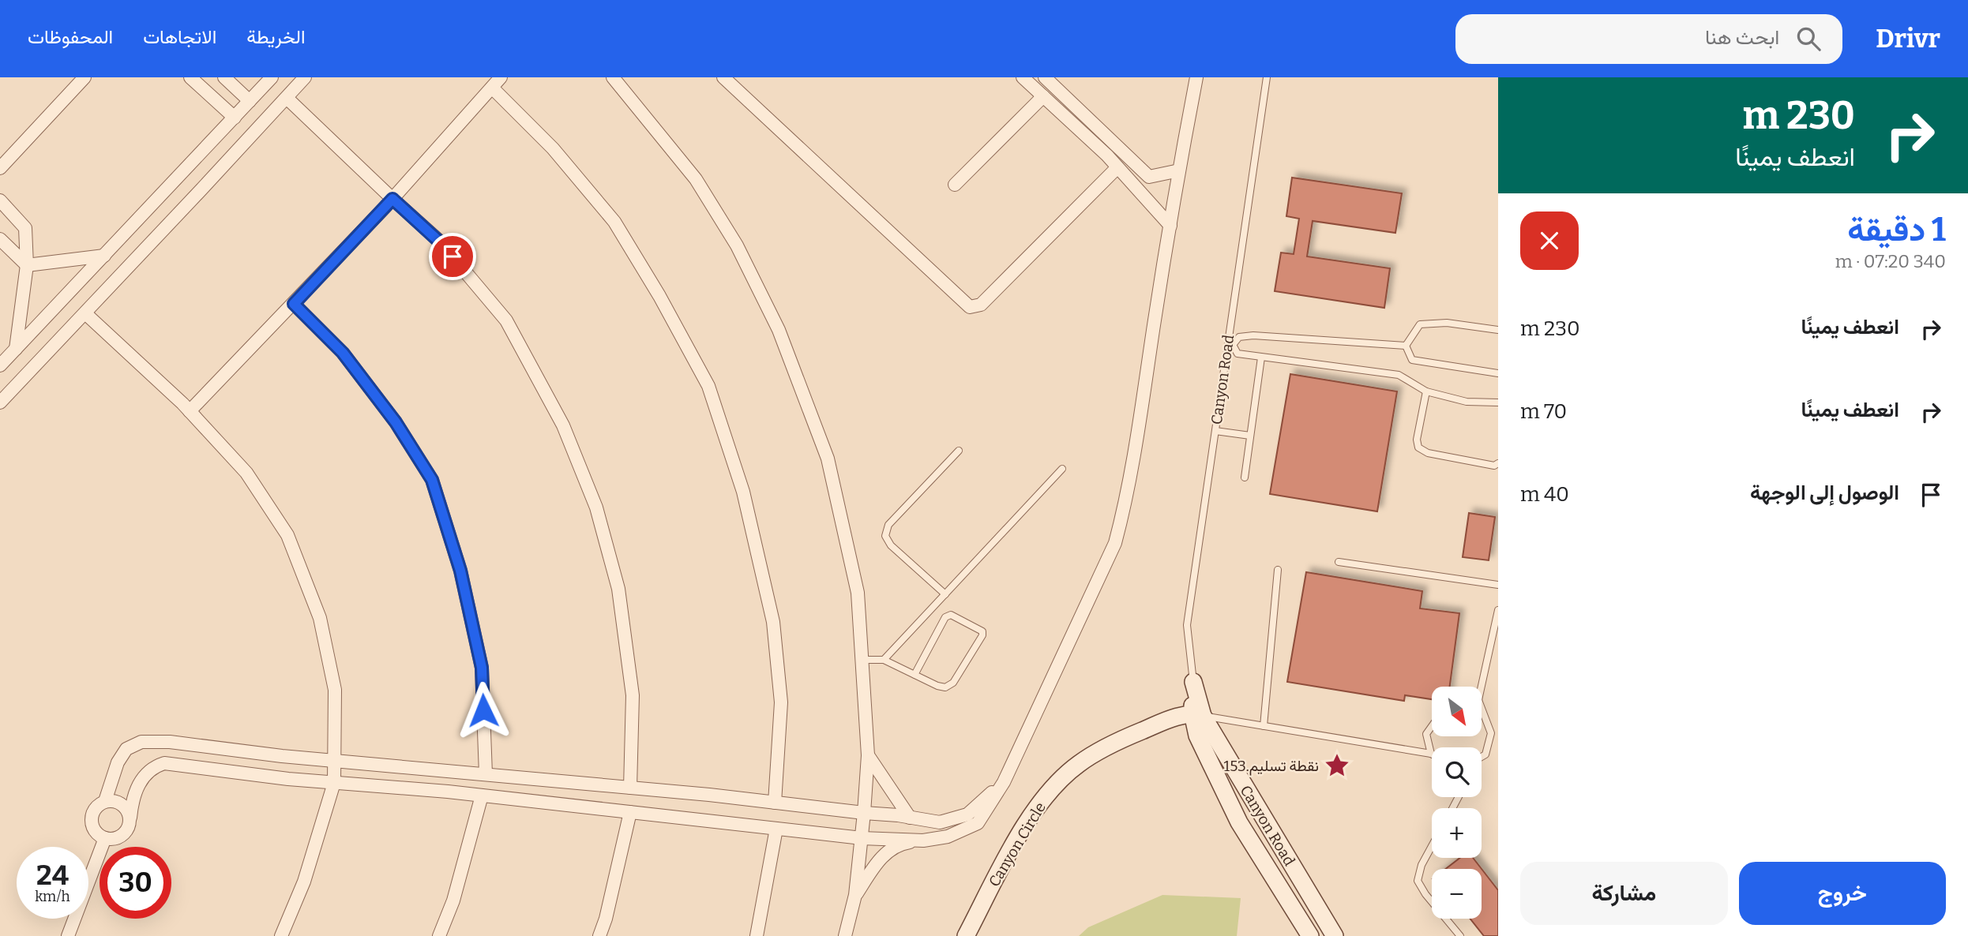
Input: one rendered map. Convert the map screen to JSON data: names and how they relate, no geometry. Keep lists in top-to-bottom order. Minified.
{"streets":{"main road":["Canyon Road","Canyon Circle"]},"crossings":[["Canyon Road","Canyon Circle"]],"places":{"place":["نقطة تسليم.153"]},"north":"bottom right","page":{"header":"Drivr","search":"ابحث هنا","nav":["الخريطة","الاتجاهات","المحفوظات"],"turn":["230 m","انعطف يمينًا"],"heading":["1 دقيقة","340 m · 07:20"],"list":[{"name":"انعطف يمينًا","value":"230 m"},{"name":"انعطف يمينًا","value":"70 m"},{"name":"الوصول إلى الوجهة","value":"40 m"}],"map_buttons":["+","−"],"speed":"24 km/h","limit":"30","buttons":["خروج","مشاركة"]}}
